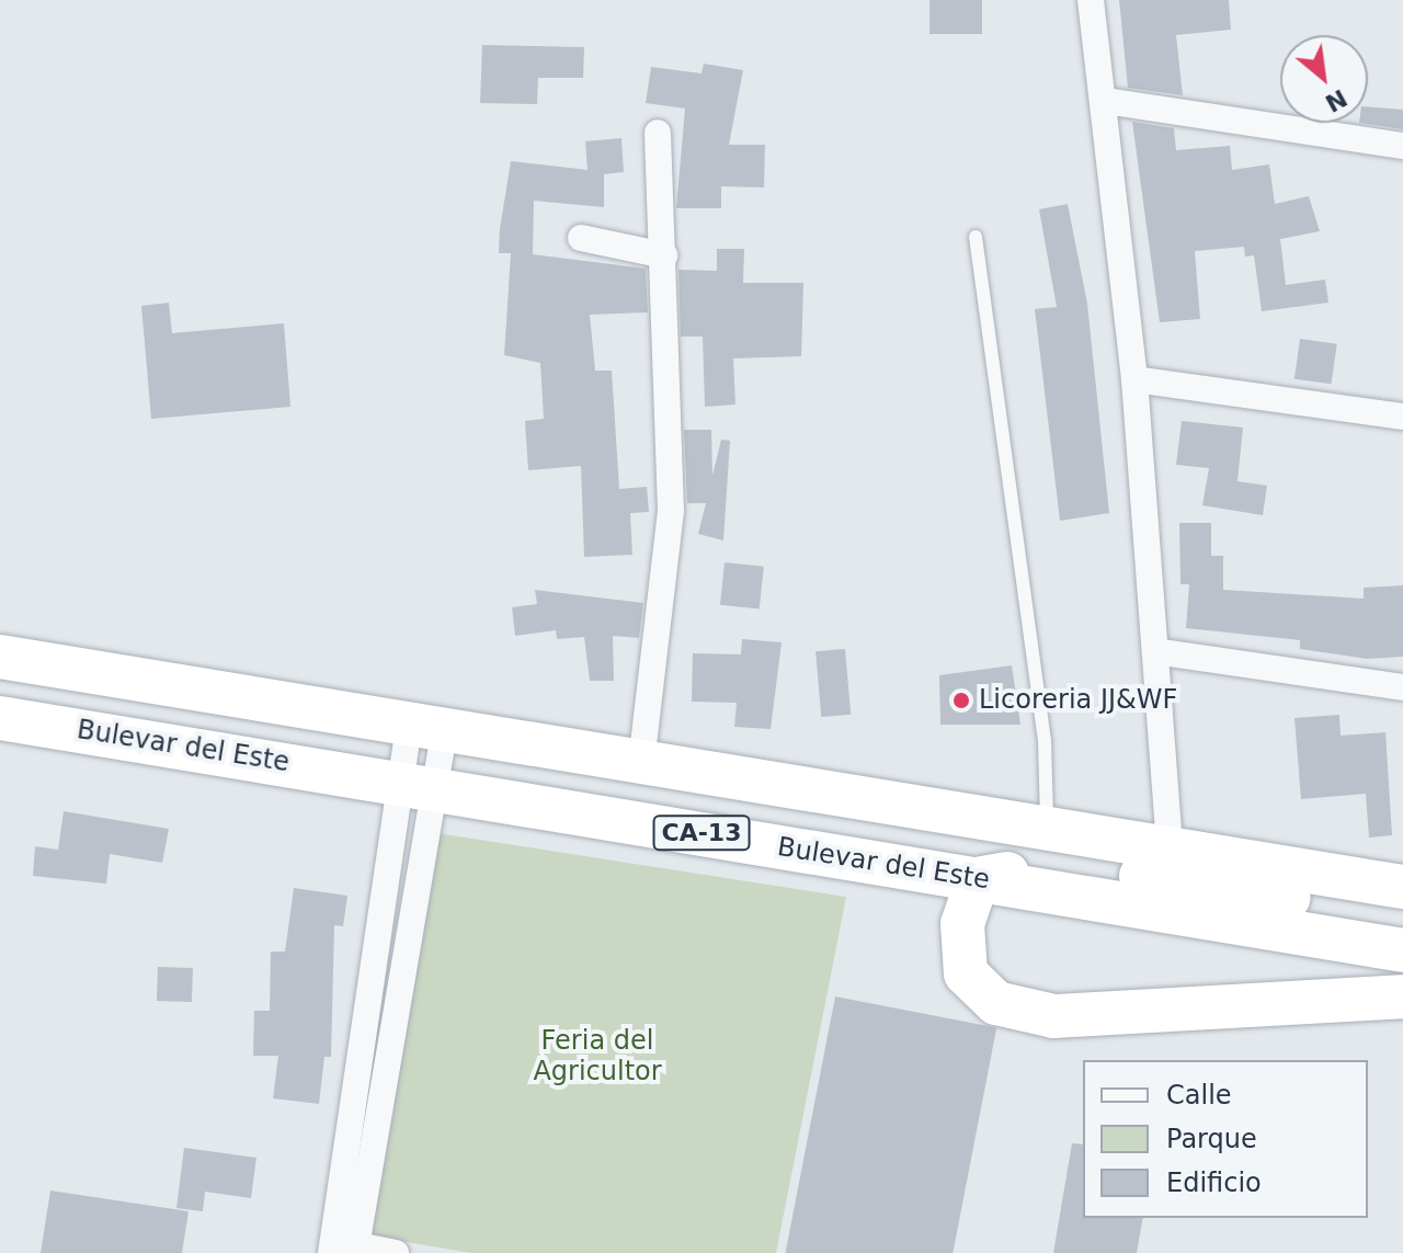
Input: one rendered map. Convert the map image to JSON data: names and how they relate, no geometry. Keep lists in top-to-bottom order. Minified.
{"streets":{"highway":["Bulevar del Este","CA-13"]},"parks":["Feria del Agricultor"],"places":["Licoreria JJ&WF"],"legend":["Calle","Parque","Edificio"],"north":"bottom right"}
